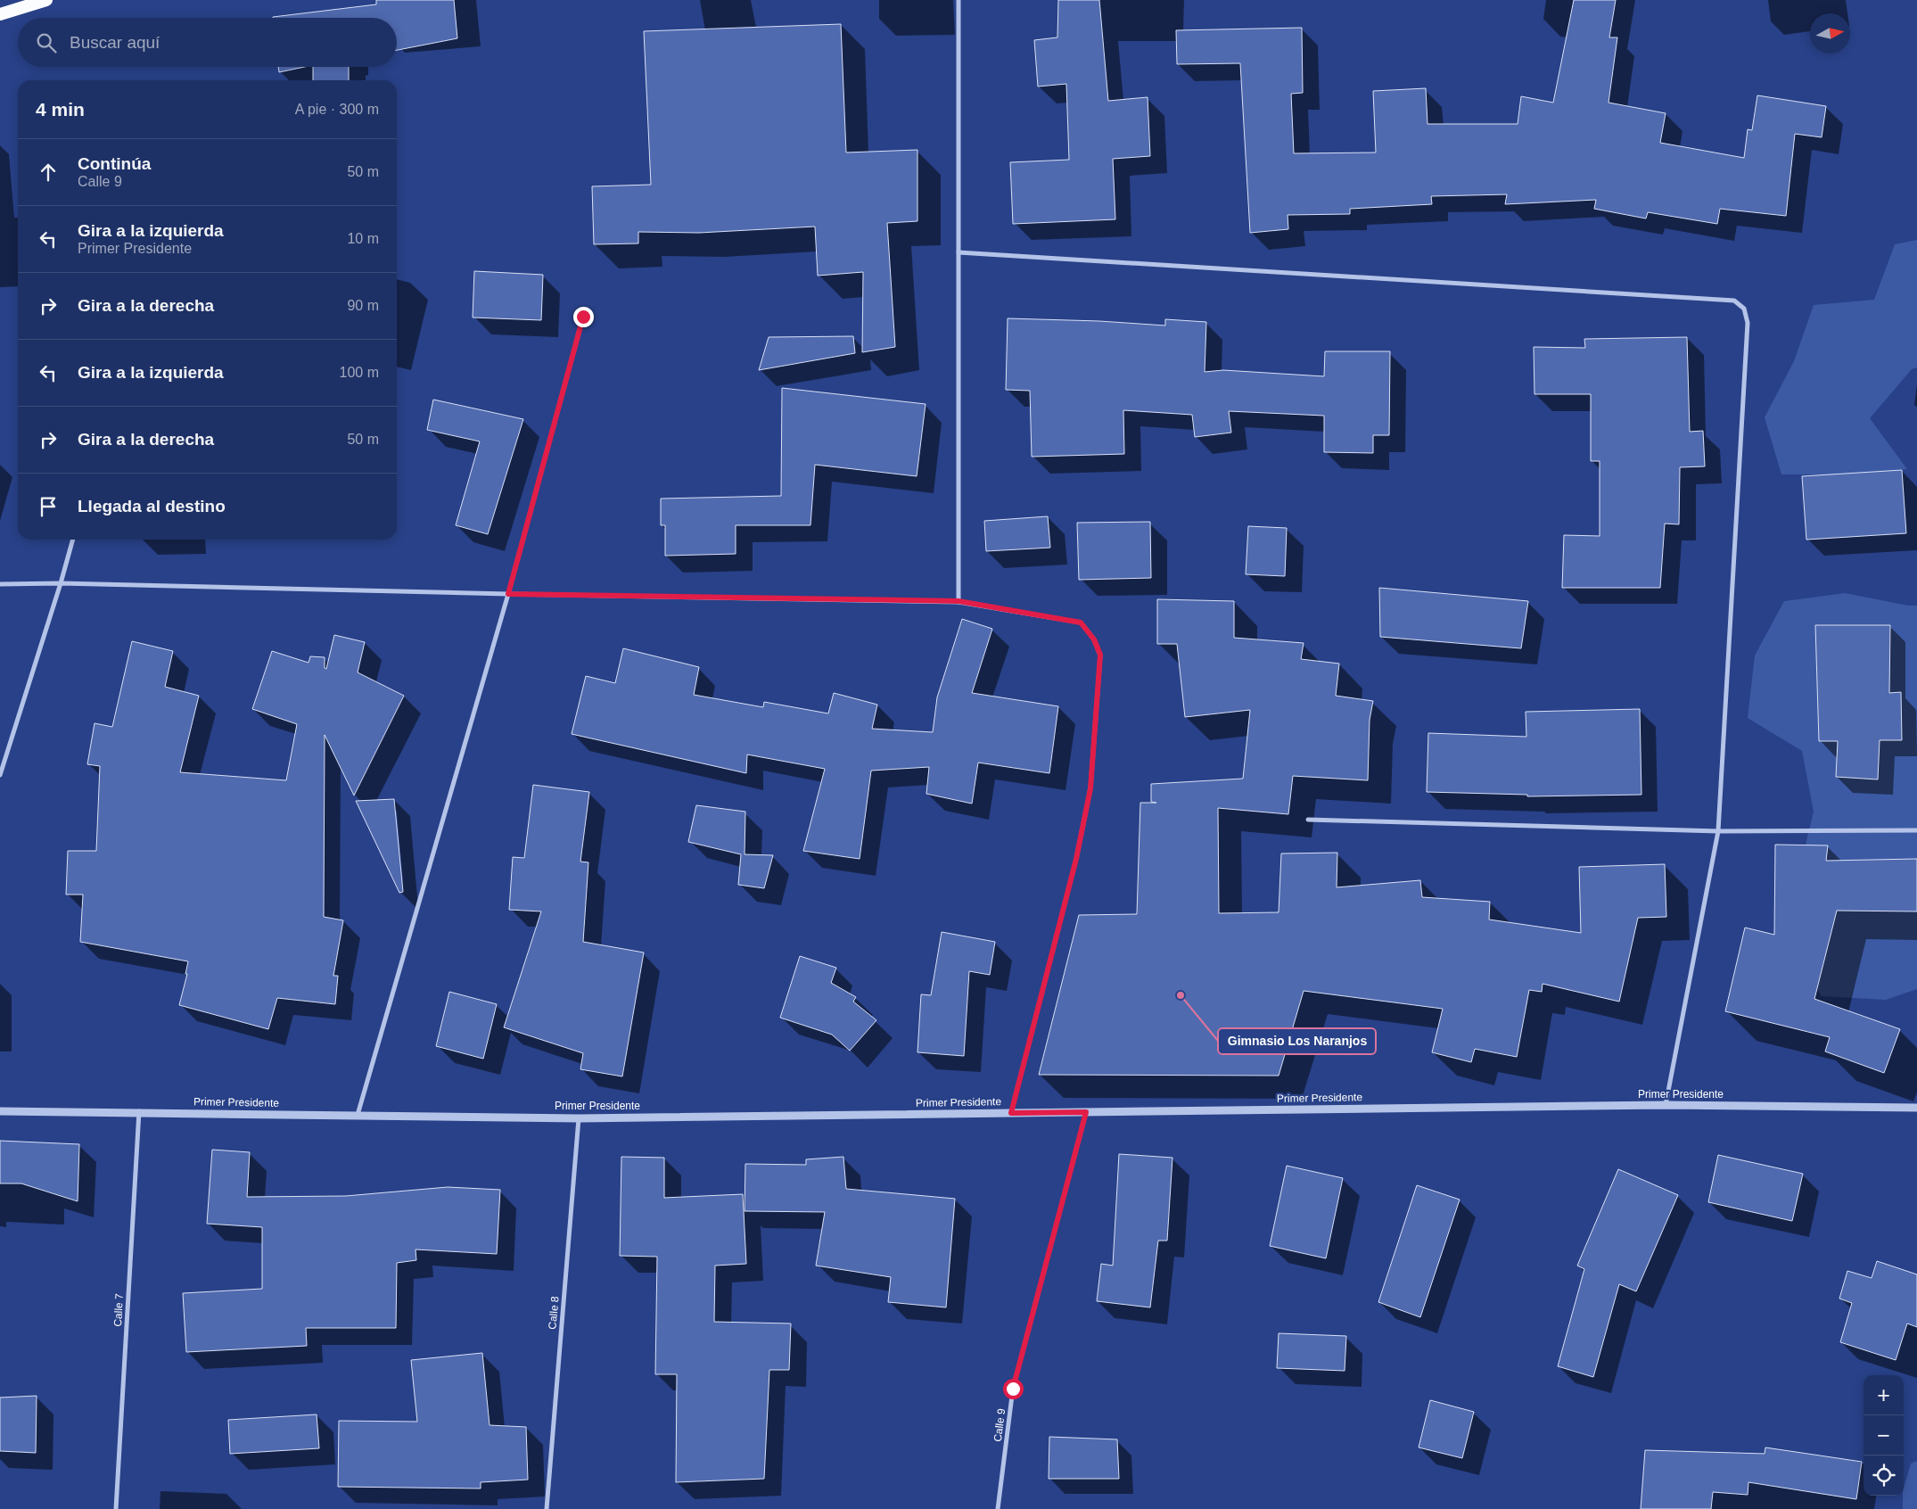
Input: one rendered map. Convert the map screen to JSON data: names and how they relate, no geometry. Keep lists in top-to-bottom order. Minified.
{"streets":{"street":["Primer Presidente","Calle 7","Calle 8","Calle 9"]},"crossings":[["Primer Presidente","Calle 7"],["Primer Presidente","Calle 8"],["Primer Presidente","Calle 9"]],"places":["Gimnasio Los Naranjos"],"north":"right","page":{"search":"Buscar aquí","heading":["4 min","A pie · 300 m"],"list":[["Continúa","Calle 9","50 m"],["Gira a la izquierda","Primer Presidente","10 m"],["Gira a la derecha","90 m"],["Gira a la izquierda","100 m"],["Gira a la derecha","50 m"],"Llegada al destino"],"map_buttons":["+","−"]}}
